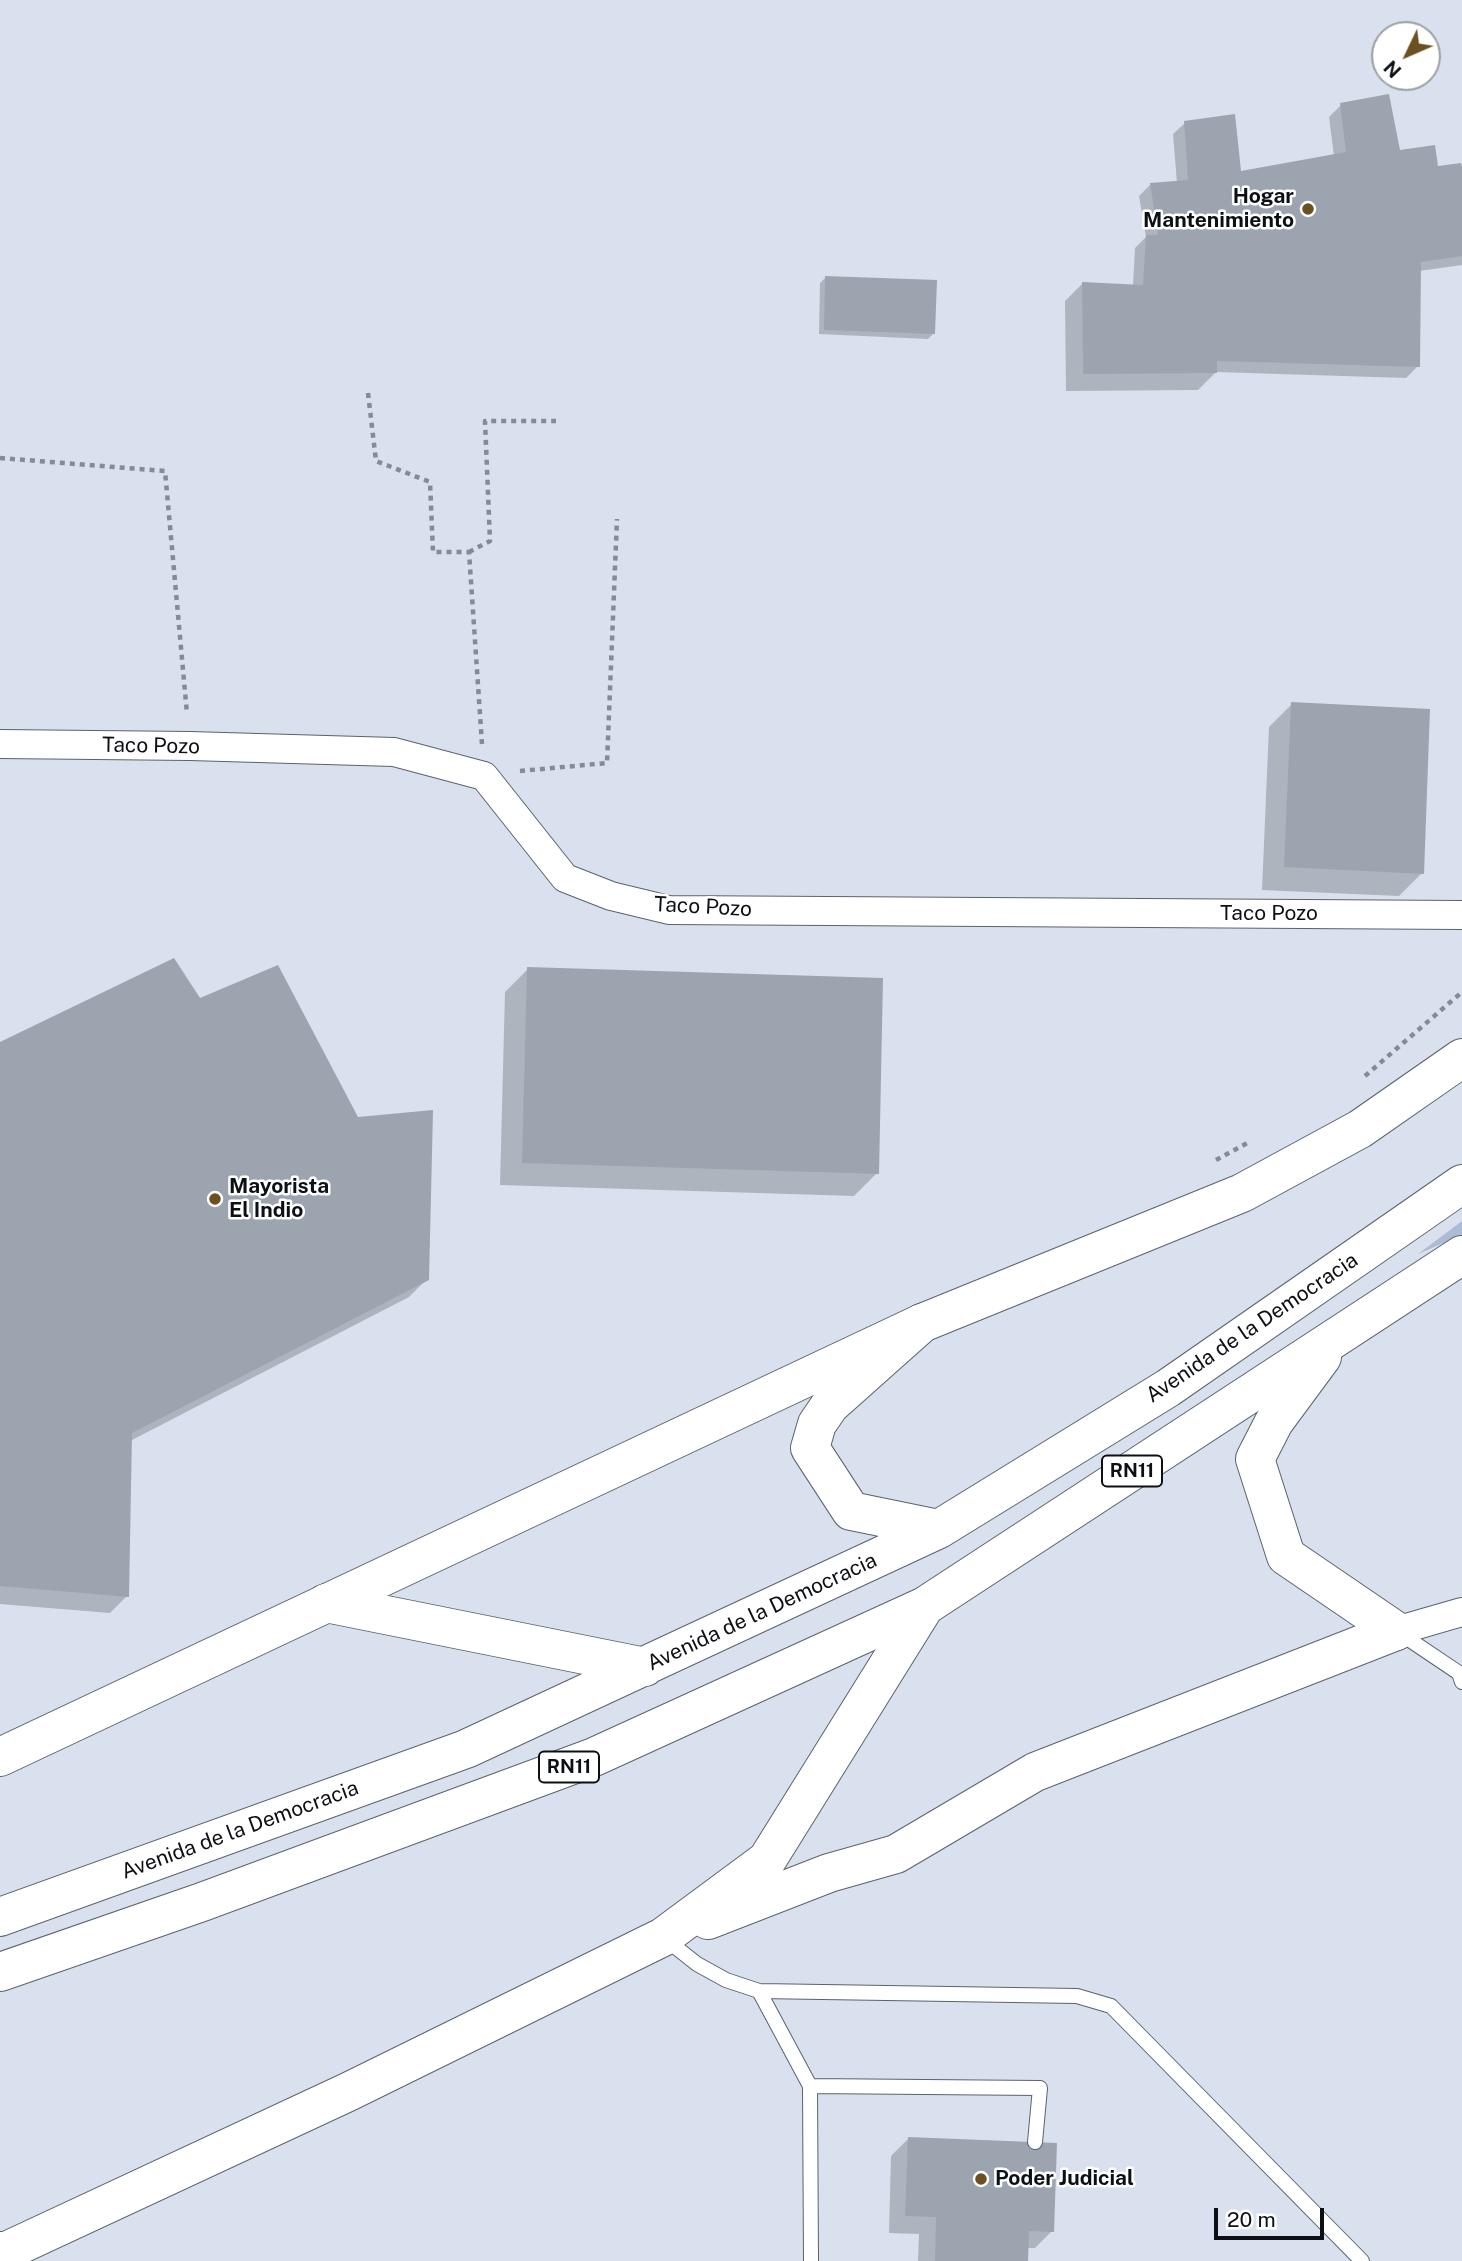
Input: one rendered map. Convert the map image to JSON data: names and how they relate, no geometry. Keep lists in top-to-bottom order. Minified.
{"streets":{"main road":["Avenida de la Democracia","RN11"],"street":["Taco Pozo"]},"places":["Hogar Mantenimiento","Mayorista El Indio","Poder Judicial"],"scale_bar":"20 m","north":"bottom left"}
